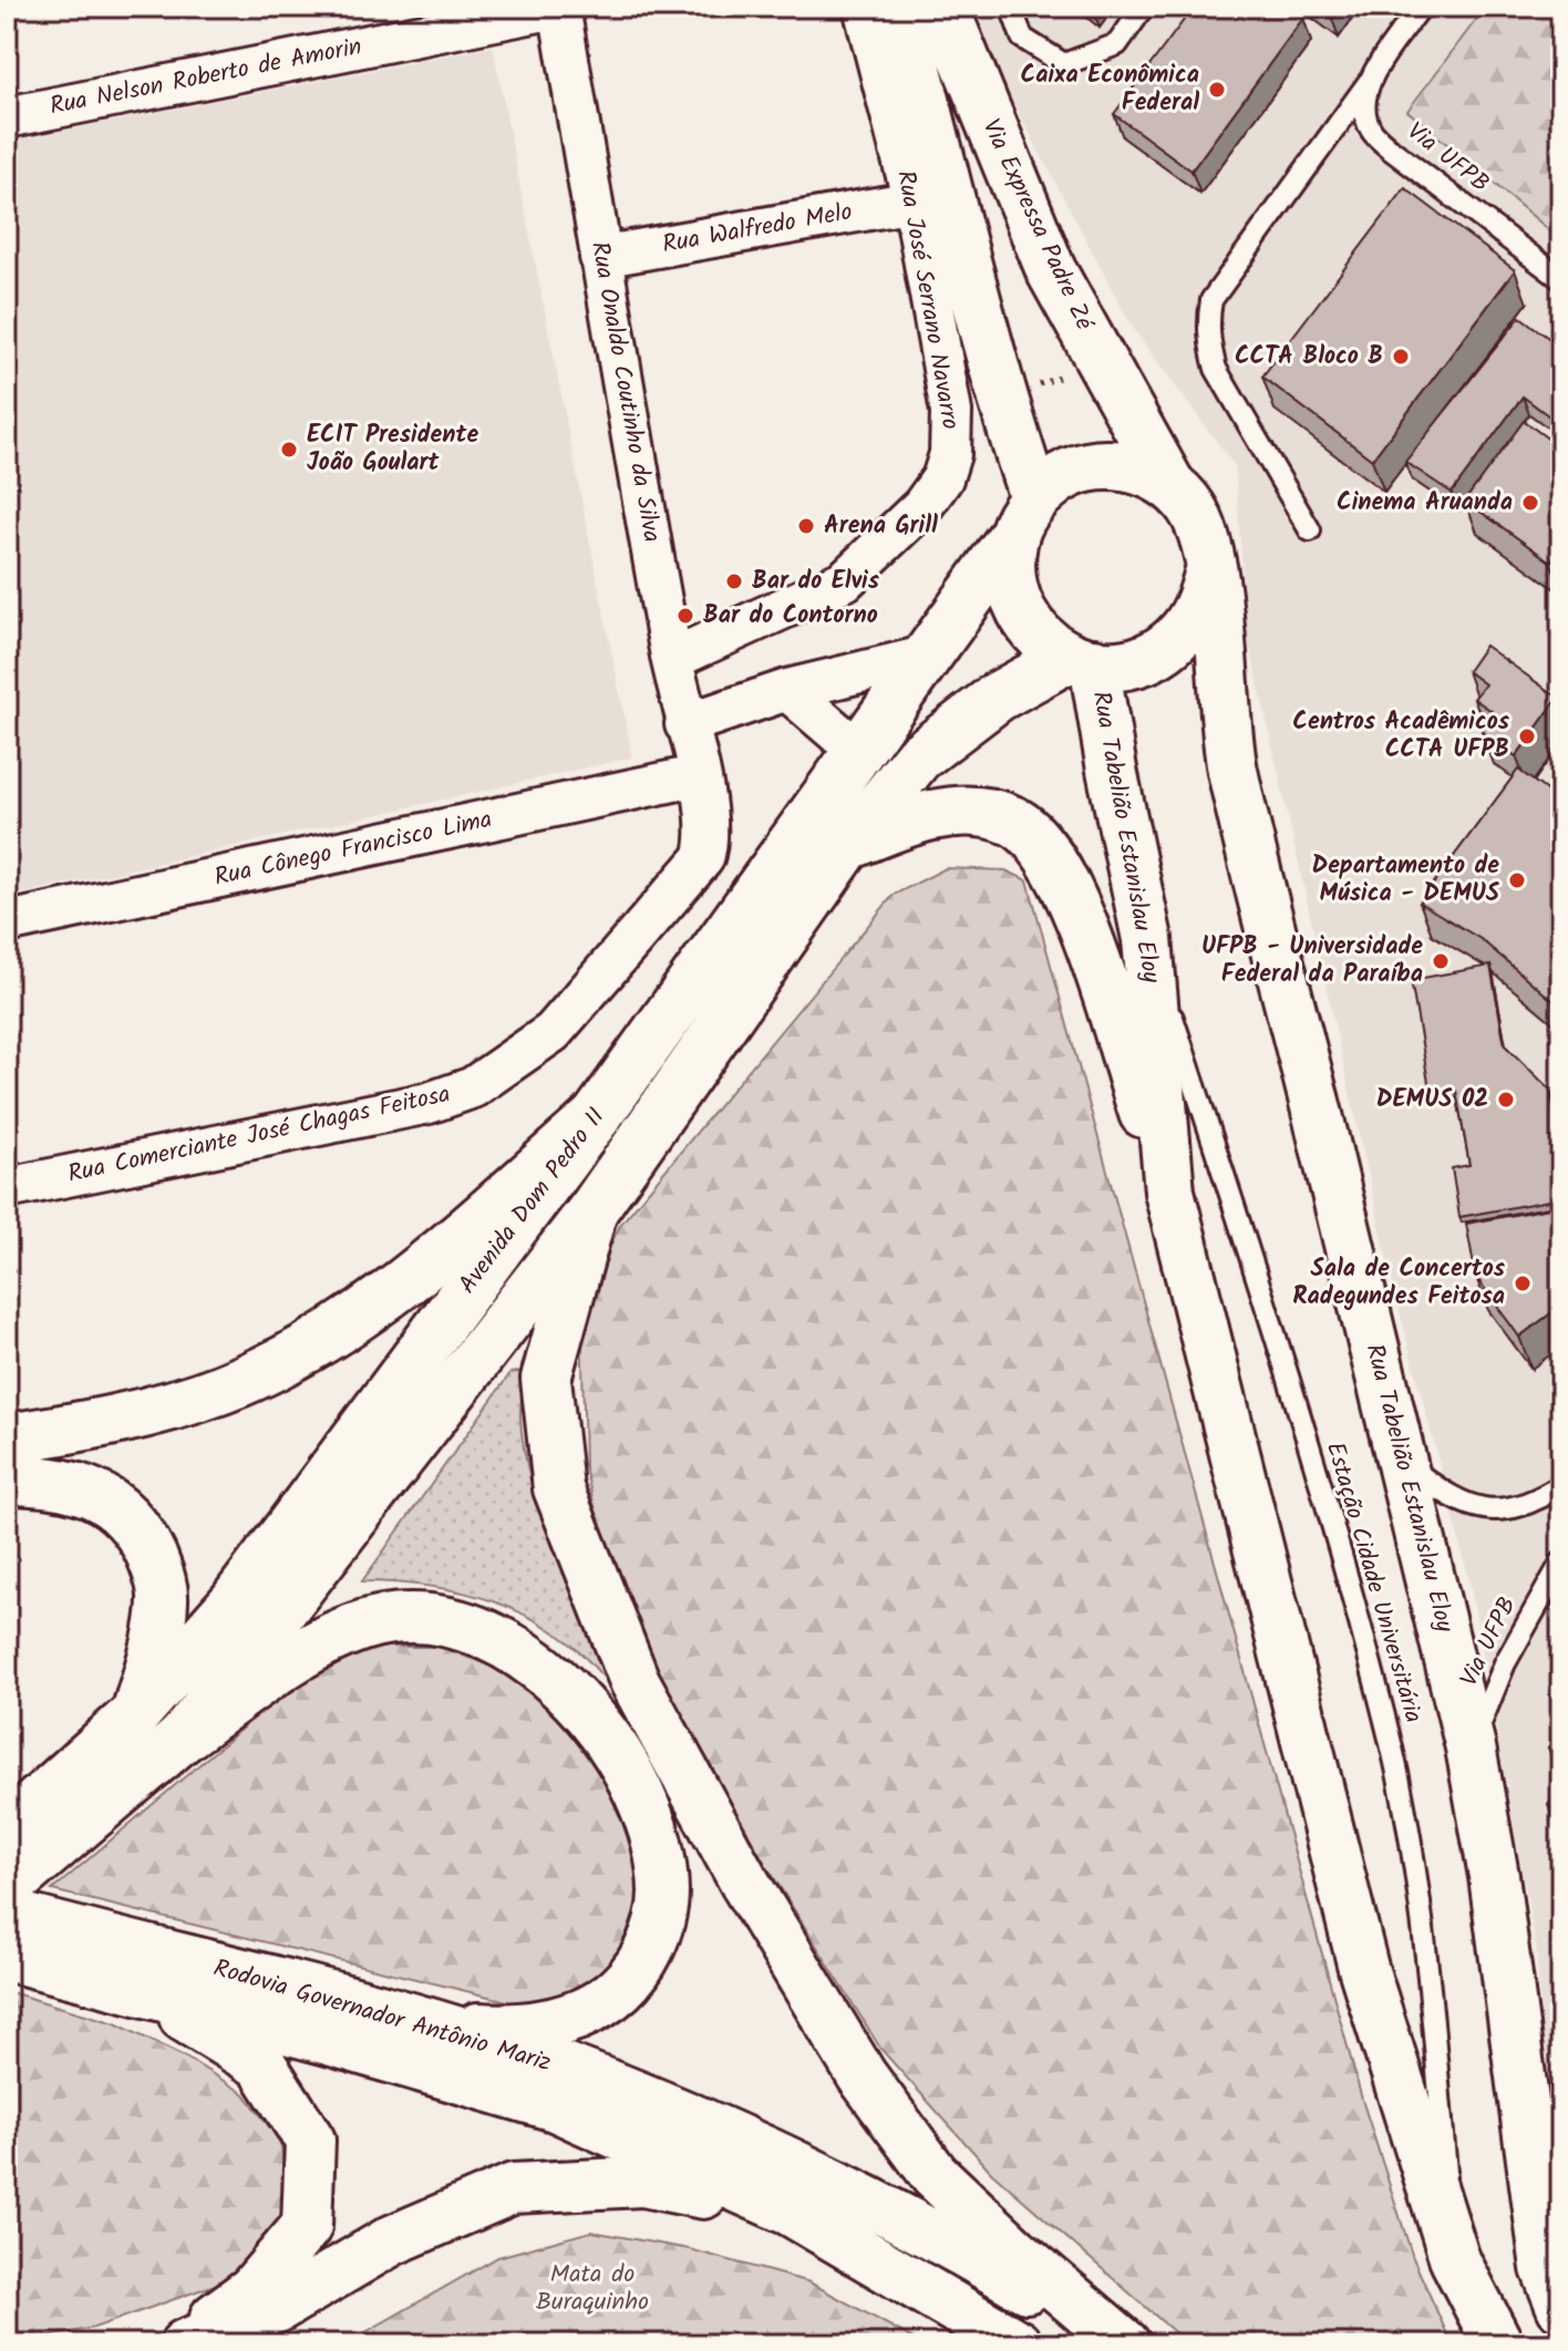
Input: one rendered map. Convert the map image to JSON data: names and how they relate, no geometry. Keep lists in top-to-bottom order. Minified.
{"streets":{"main road":["Via Expressa Padre Zé","Rua Tabelião Estanislau Eloy","Avenida Dom Pedro II","Rodovia Governador Antônio Mariz"],"street":["Rua Nelson Roberto de Amorin","Rua Walfredo Melo","Rua José Serrano Navarro","Rua Onaldo Coutinho da Silva","Rua Cônego Francisco Lima","Rua Comerciante José Chagas Feitosa"],"lane":["Via UFPB","Estação Cidade Universitária"]},"crossings":[["Rua Nelson Roberto de Amorin","Rua Onaldo Coutinho da Silva"],["Via UFPB","Rua Tabelião Estanislau Eloy"],["Via Expressa Padre Zé","Rua Tabelião Estanislau Eloy"],["Via Expressa Padre Zé","Avenida Dom Pedro II"],["Rua Walfredo Melo","Rua José Serrano Navarro"],["Rua Walfredo Melo","Rua Onaldo Coutinho da Silva"],["Rua José Serrano Navarro","Rua Onaldo Coutinho da Silva"],["Rua Onaldo Coutinho da Silva","Rua Cônego Francisco Lima"],["Rua Onaldo Coutinho da Silva","Rua Comerciante José Chagas Feitosa"],["Rua Tabelião Estanislau Eloy","Avenida Dom Pedro II"],["Rua Tabelião Estanislau Eloy","Estação Cidade Universitária"],["Rua Cônego Francisco Lima","Rua Comerciante José Chagas Feitosa"]],"parks":["Mata do Buraquinho"],"places":["Caixa Econômica Federal","CCTA Bloco B","ECIT Presidente João Goulart","Cinema Aruanda","Arena Grill","Bar do Elvis","Bar do Contorno","Centros Acadêmicos CCTA UFPB","Departamento de Música - DEMUS","UFPB - Universidade Federal da Paraíba","DEMUS 02","Sala de Concertos Radegundes Feitosa"]}
